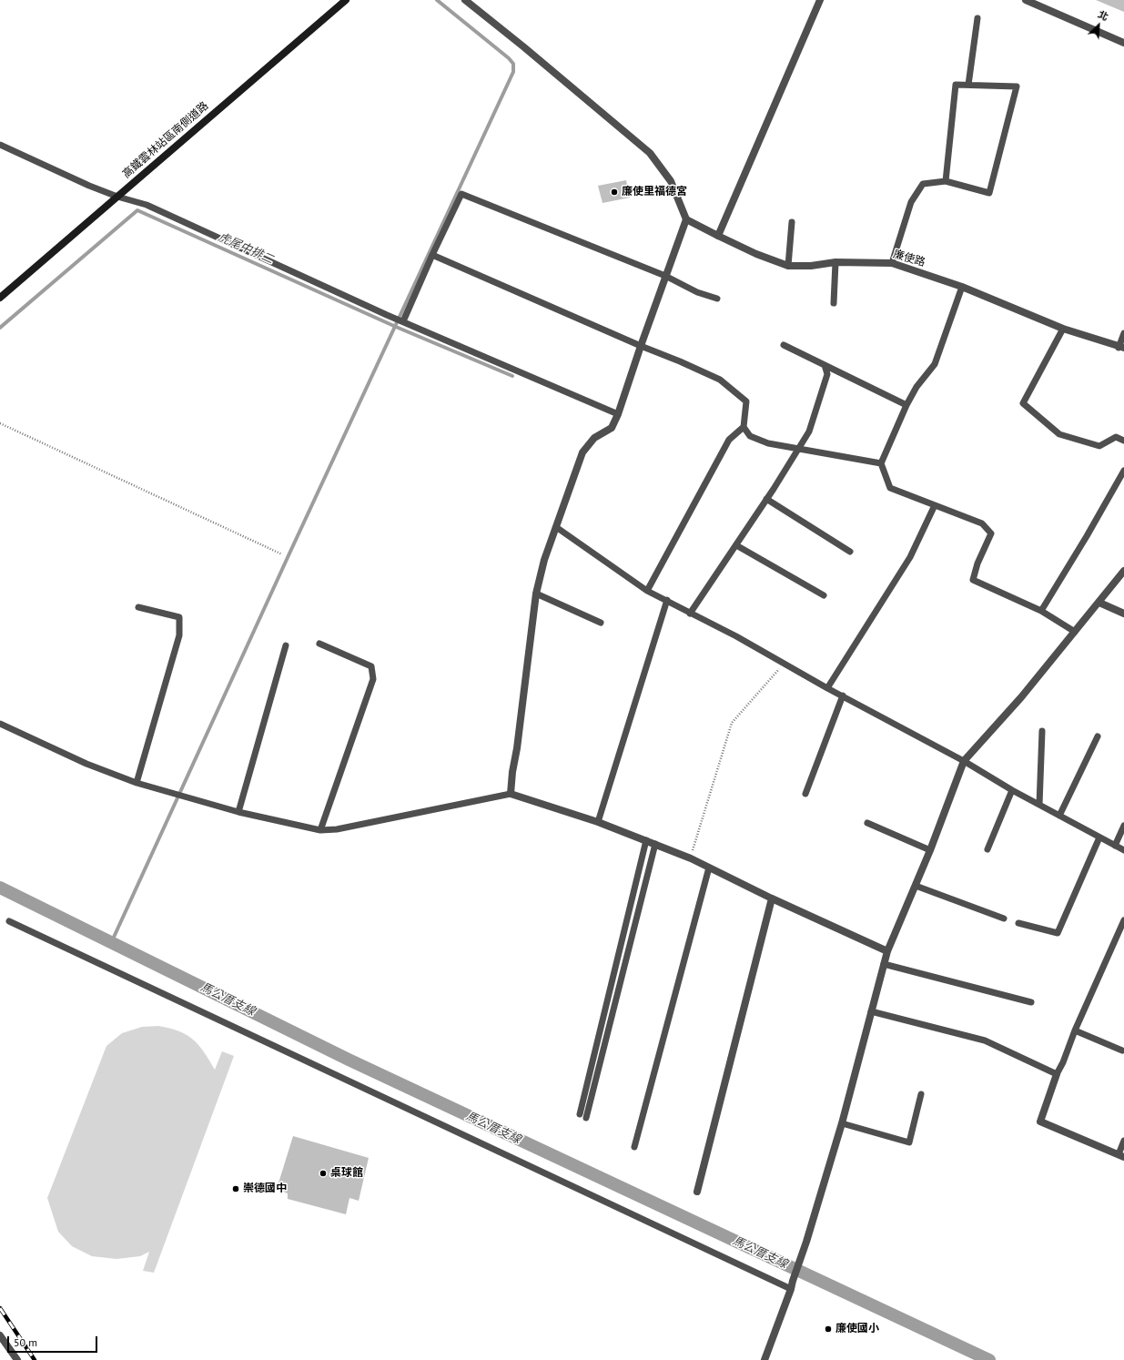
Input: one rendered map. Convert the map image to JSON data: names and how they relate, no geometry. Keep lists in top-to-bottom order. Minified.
{"streets":{"main road":["高鐵雲林站區南側道路"],"street":["廉使路"]},"water":["虎尾中排二","馬公厝支線"],"places":["廉使里福德宮","桌球館","崇德國中","廉使國小"],"scale_bar":"50 m","north":"top right"}
